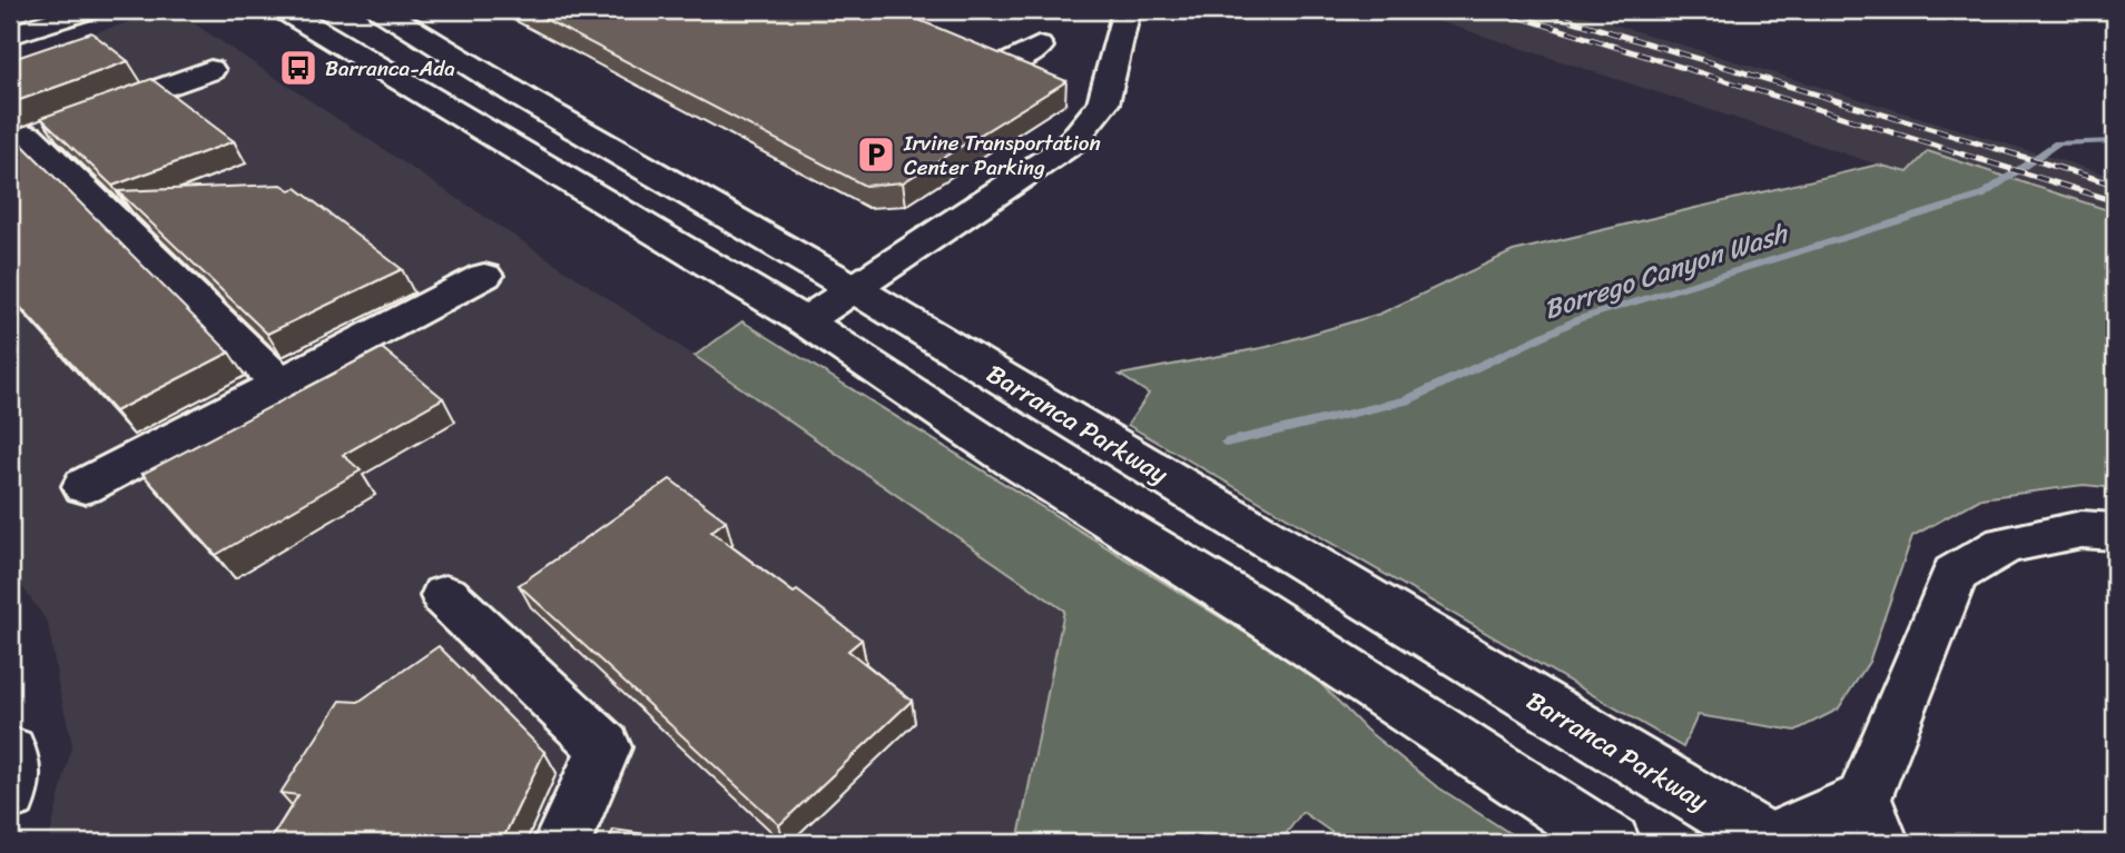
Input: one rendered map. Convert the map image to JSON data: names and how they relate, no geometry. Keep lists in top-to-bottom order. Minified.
{"streets":{"main road":["Barranca Parkway"]},"water":["Borrego Canyon Wash"],"places":{"bus stop":["Barranca-Ada"],"parking":["Irvine Transportation Center Parking"]}}
